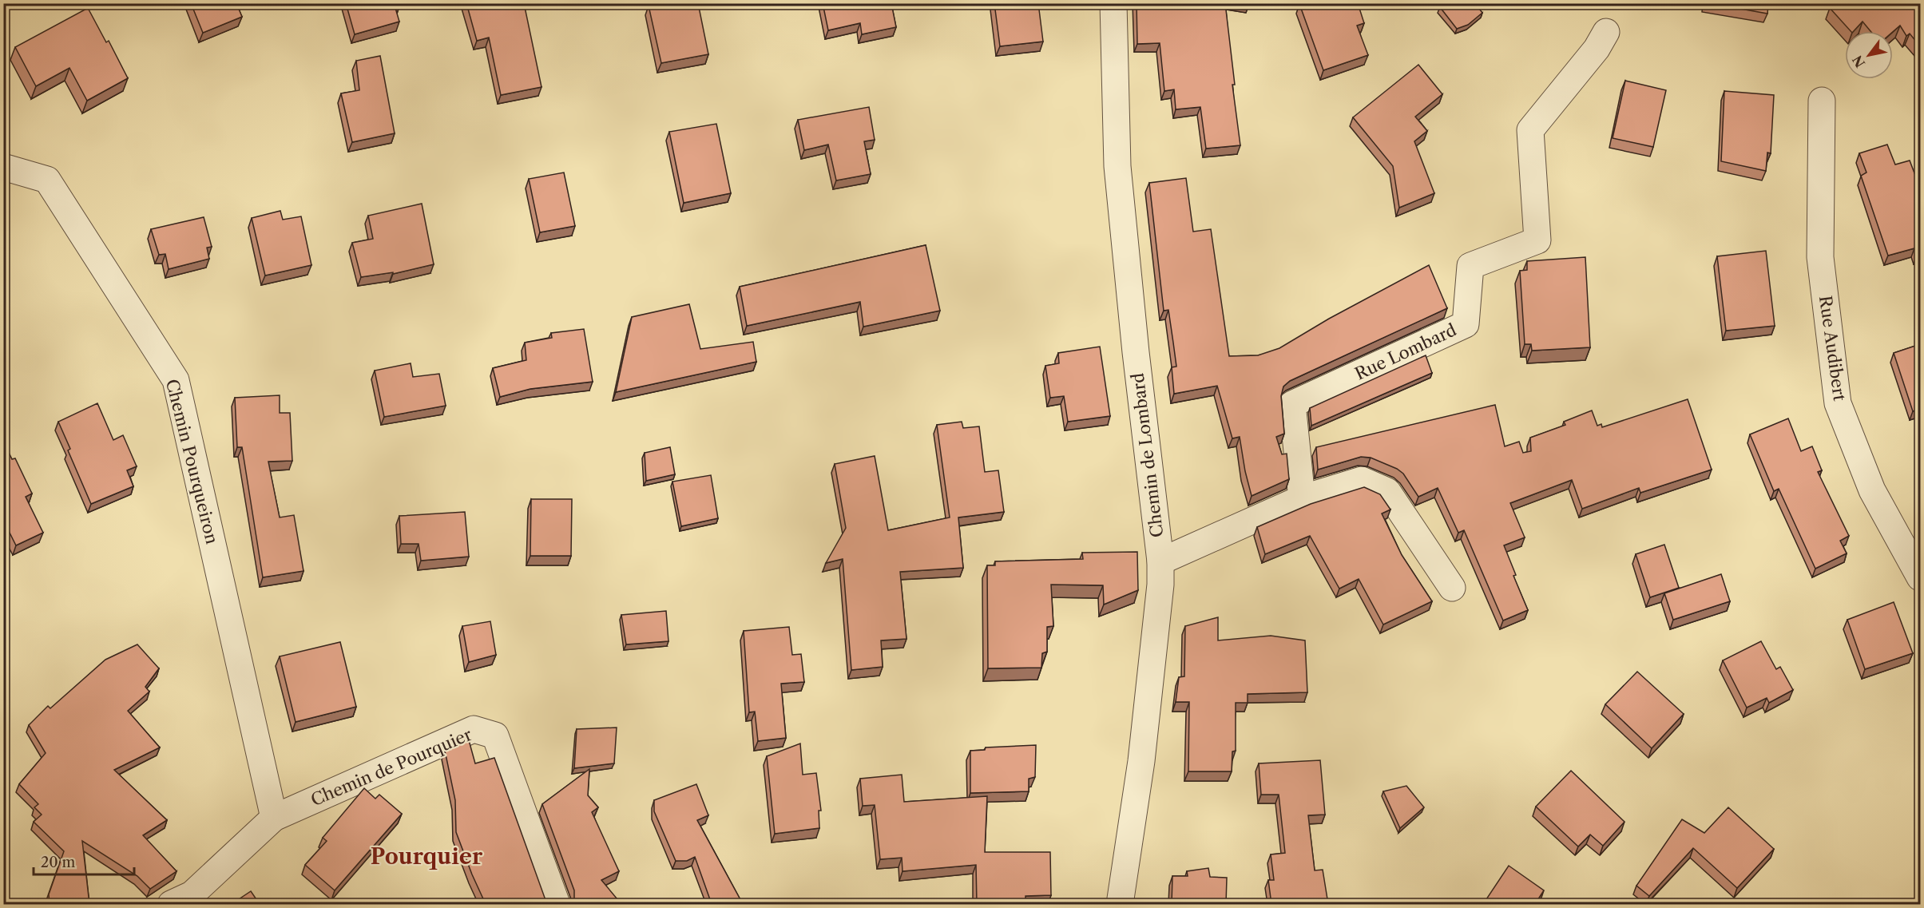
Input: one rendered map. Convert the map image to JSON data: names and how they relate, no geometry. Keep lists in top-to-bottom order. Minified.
{"streets":{"street":["Rue Audibert","Rue Lombard","Chemin de Lombard","Chemin Pourqueiron","Chemin de Pourquier"]},"crossings":[["Chemin Pourqueiron","Chemin de Pourquier"]],"districts":["Pourquier"],"scale_bar":"20 m","north":"bottom left"}
